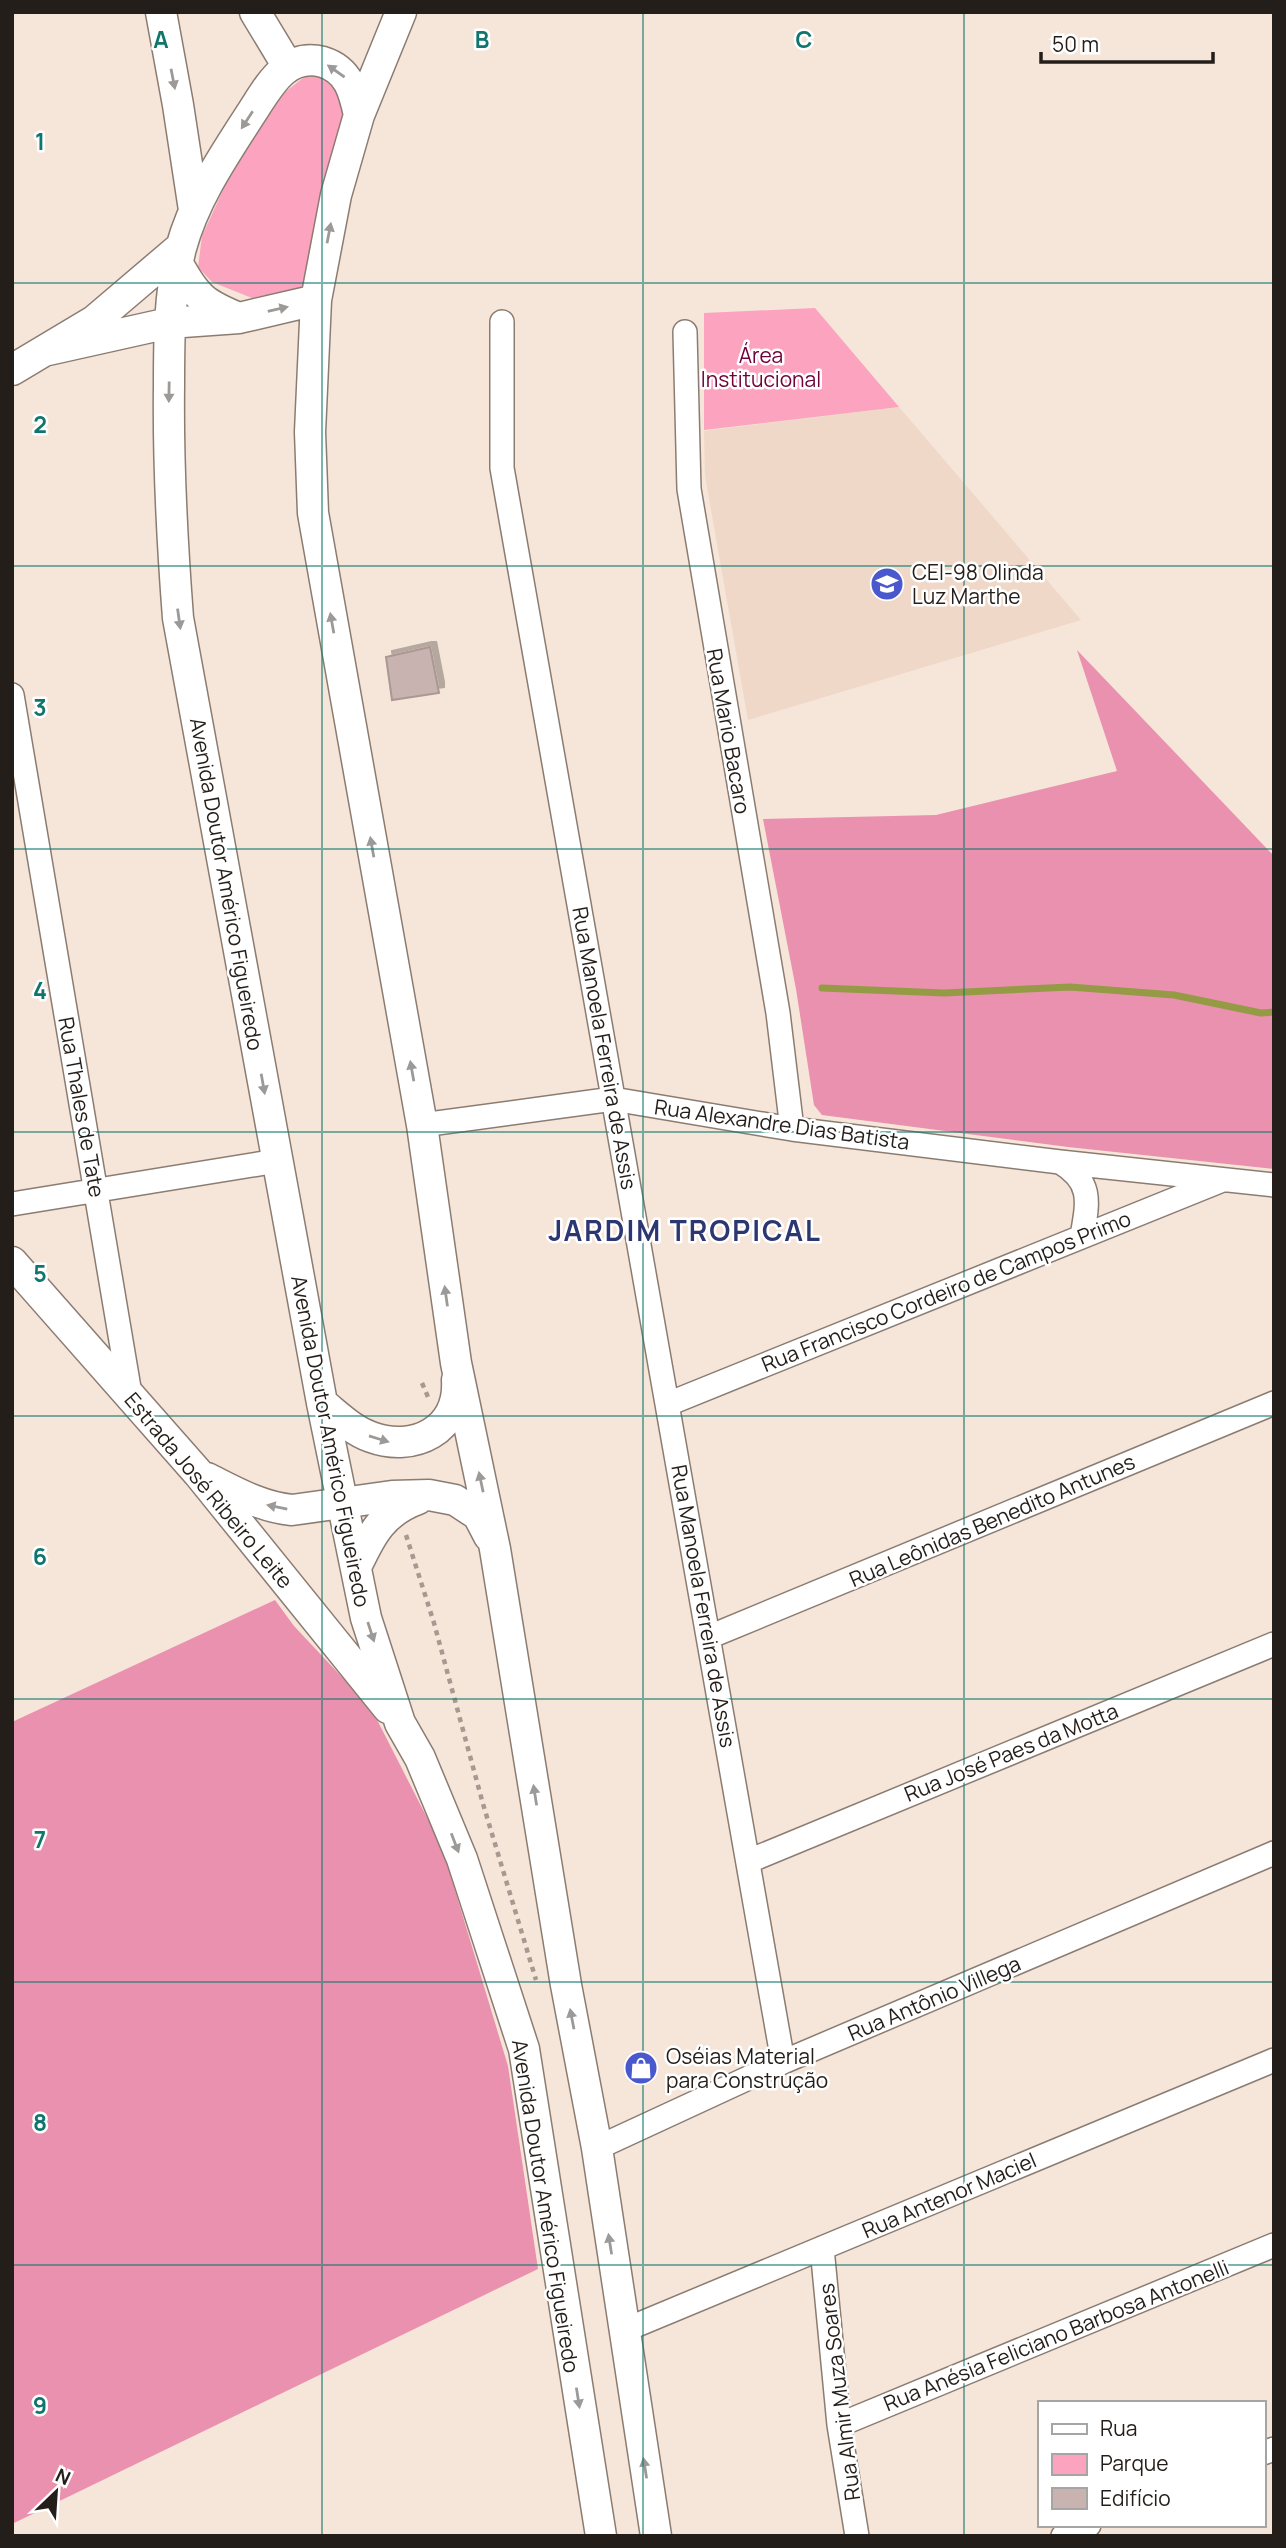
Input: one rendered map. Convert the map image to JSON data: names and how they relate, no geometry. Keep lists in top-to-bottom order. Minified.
{"streets":{"main road":["Avenida Doutor Américo Figueiredo","Estrada José Ribeiro Leite"],"street":["Rua Mario Bacaro","Rua Manoela Ferreira de Assis","Rua Thales de Tate","Rua Alexandre Dias Batista","Rua Francisco Cordeiro de Campos Primo","Rua Leônidas Benedito Antunes","Rua José Paes da Motta","Rua Antônio Villega","Rua Antenor Maciel","Rua Anésia Feliciano Barbosa Antonelli","Rua Almir Muza Soares"]},"crossings":[["Rua Mario Bacaro","Rua Alexandre Dias Batista"],["Avenida Doutor Américo Figueiredo","Estrada José Ribeiro Leite"],["Rua Manoela Ferreira de Assis","Rua Alexandre Dias Batista"],["Rua Manoela Ferreira de Assis","Rua Francisco Cordeiro de Campos Primo"],["Rua Manoela Ferreira de Assis","Rua Leônidas Benedito Antunes"],["Rua Manoela Ferreira de Assis","Rua José Paes da Motta"],["Rua Manoela Ferreira de Assis","Rua Antônio Villega"],["Rua Thales de Tate","Estrada José Ribeiro Leite"],["Rua Alexandre Dias Batista","Rua Francisco Cordeiro de Campos Primo"],["Rua Antenor Maciel","Rua Almir Muza Soares"],["Rua Anésia Feliciano Barbosa Antonelli","Rua Almir Muza Soares"]],"districts":["JARDIM TROPICAL"],"parks":["Área Institucional"],"places":{"school or university":["CEI-98 Olinda Luz Marthe"],"shop":["Oséias Material para Construção"]},"legend":["Rua","Parque","Edifício"],"scale_bar":"50 m","north":"top right","grid":{"columns":["A","B","C"],"rows":["1","2","3","4","5","6","7","8","9"]}}
